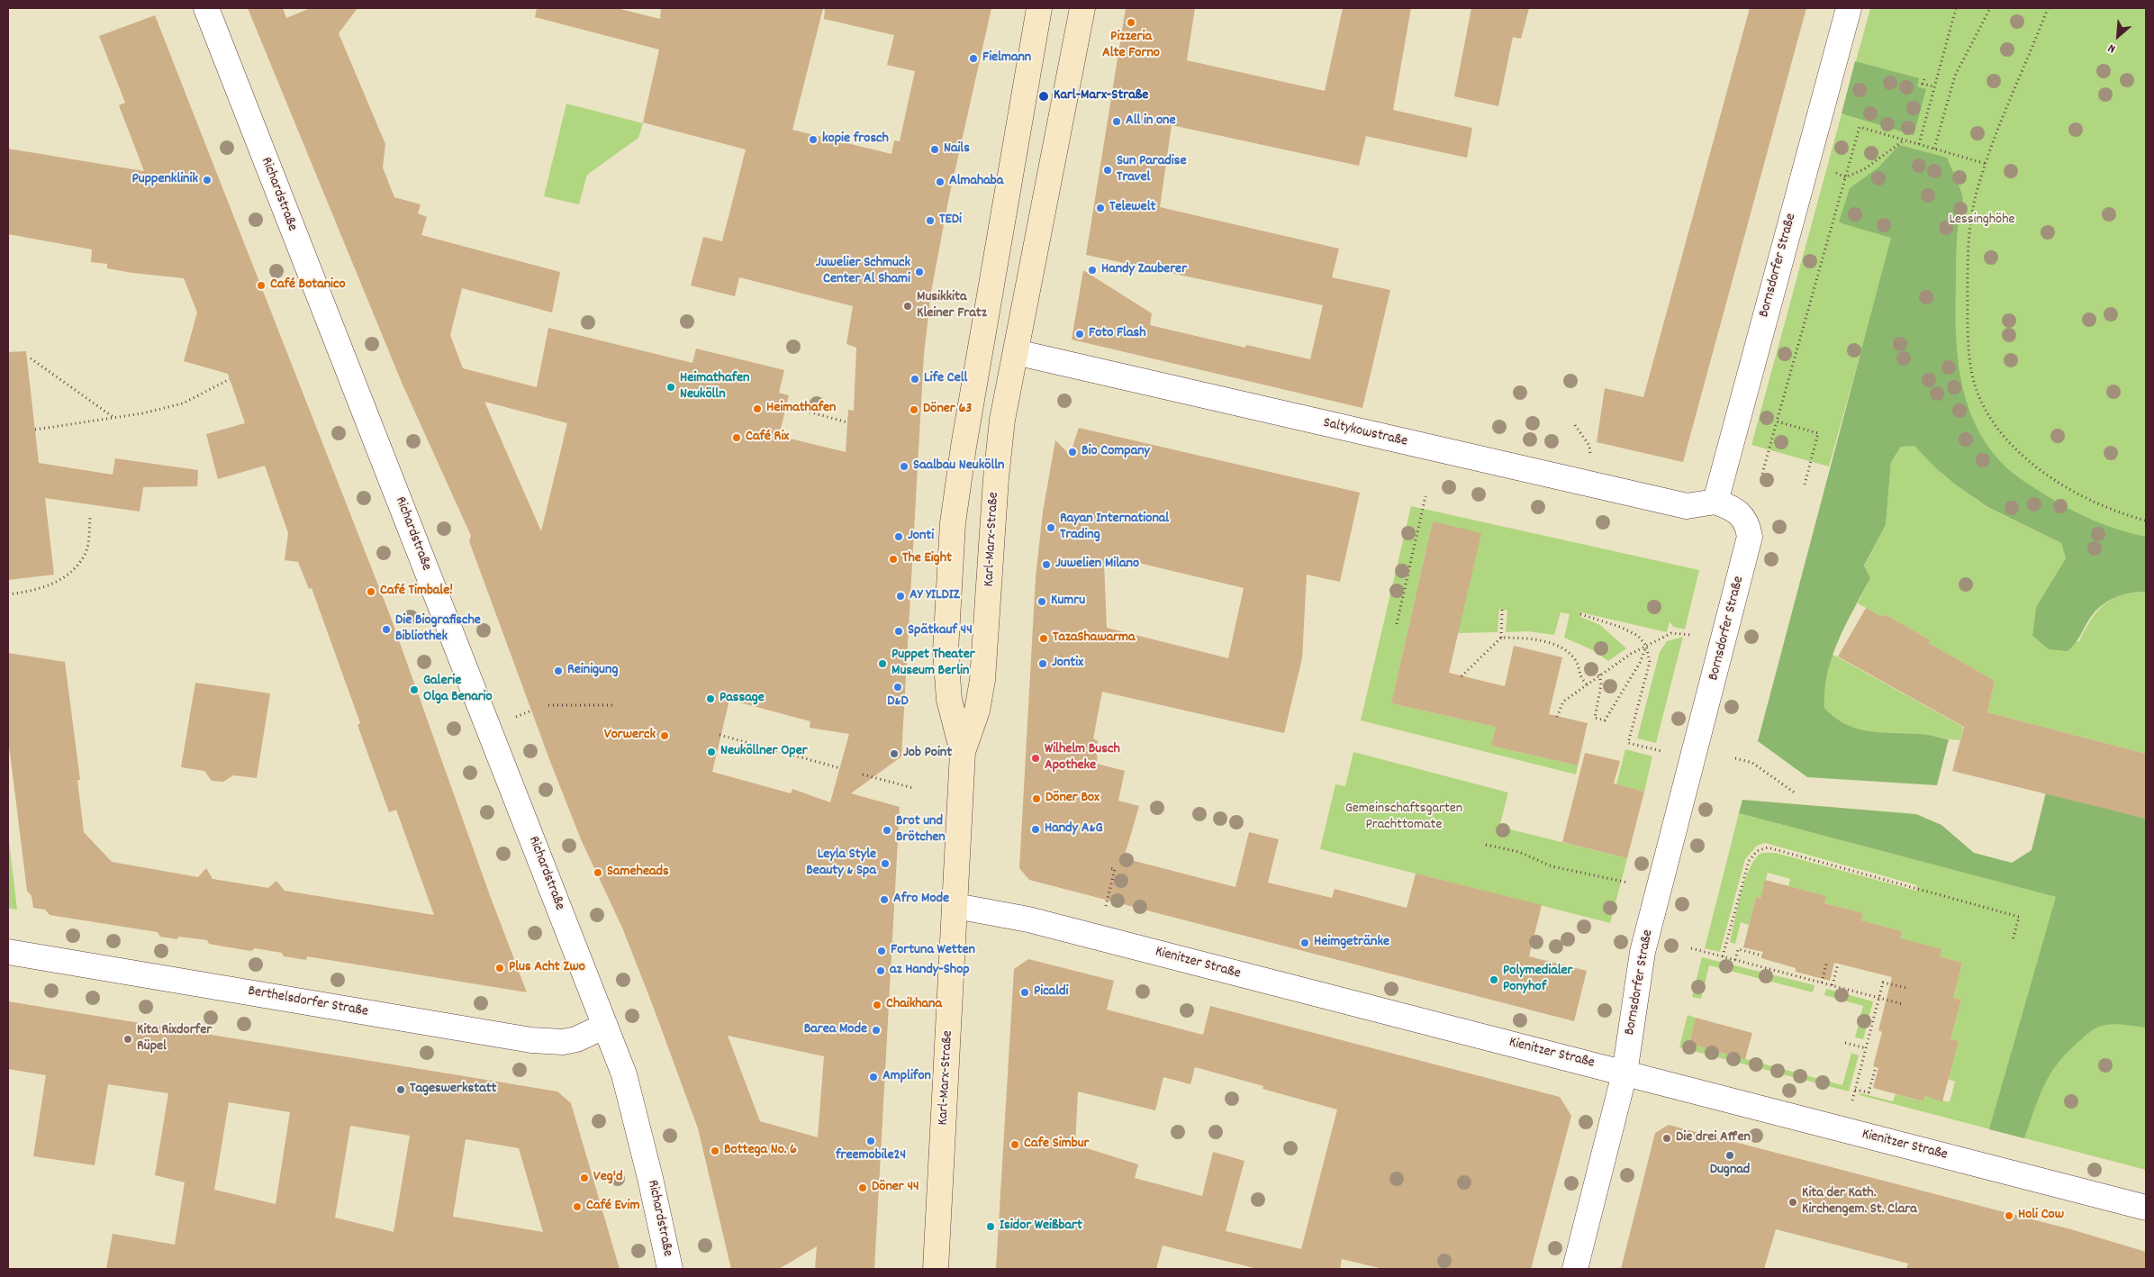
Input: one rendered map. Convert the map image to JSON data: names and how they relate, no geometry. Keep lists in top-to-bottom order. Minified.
{"streets":{"main road":["Karl-Marx-Straße"],"street":["Richardstraße","Bornsdorfer Straße","Saltykowstraße","Kienitzer Straße","Berthelsdorfer Straße"]},"crossings":[["Richardstraße","Berthelsdorfer Straße"],["Bornsdorfer Straße","Saltykowstraße"],["Bornsdorfer Straße","Kienitzer Straße"],["Saltykowstraße","Karl-Marx-Straße"],["Karl-Marx-Straße","Kienitzer Straße"]],"parks":["Lessinghöhe","Gemeinschaftsgarten Prachttomate"],"places":["Pizzeria Alte Forno","Fielmann","Karl-Marx-Straße","All in one","kopie frosch","Nails","Sun Paradise Travel","Puppenklinik","Almahaba","Telewelt","TEDi","Handy Zauberer","Juwelier Schmuck Center Al Shami","Café Botanico","Musikkita Kleiner Fratz","Foto Flash","Life Cell","Heimathafen Neukölln","Heimathafen","Döner 63","Café Rix","Bio Company","Saalbau Neukölln","Rayan International Trading","Jonti","The Eight","Juwelien Milano","Café Timbale!","AY YILDIZ","Kumru","Die Biografische Bibliothek","Spätkauf 44","TazaShawarma","Puppet Theater Museum Berlin","Jontix","Reinigung","D&D","Galerie Olga Benario","Passage","Vorwerck","Neuköllner Oper","Job Point","Wilhelm Busch Apotheke","Döner Box","Handy A&G","Brot und Brötchen","Leyla Style Beauty & Spa","Sameheads","Afro Mode","Heimgetränke","Fortuna Wetten","Plus Acht Zwo","az Handy-Shop","Polymedialer Ponyhof","Picaldi","Chaikhana","Barea Mode","Kita Rixdorfer Rüpel","Amplifon","Tageswerkstatt","Die drei Affen","freemobile24","Cafe Simbur","Bottega No. 6","Dugnad","Veg'd","Döner 44","Kita der Kath. Kirchengem. St. Clara","Café Evim","Holi Cow","Isidor Weißbart"],"north":"bottom left"}
